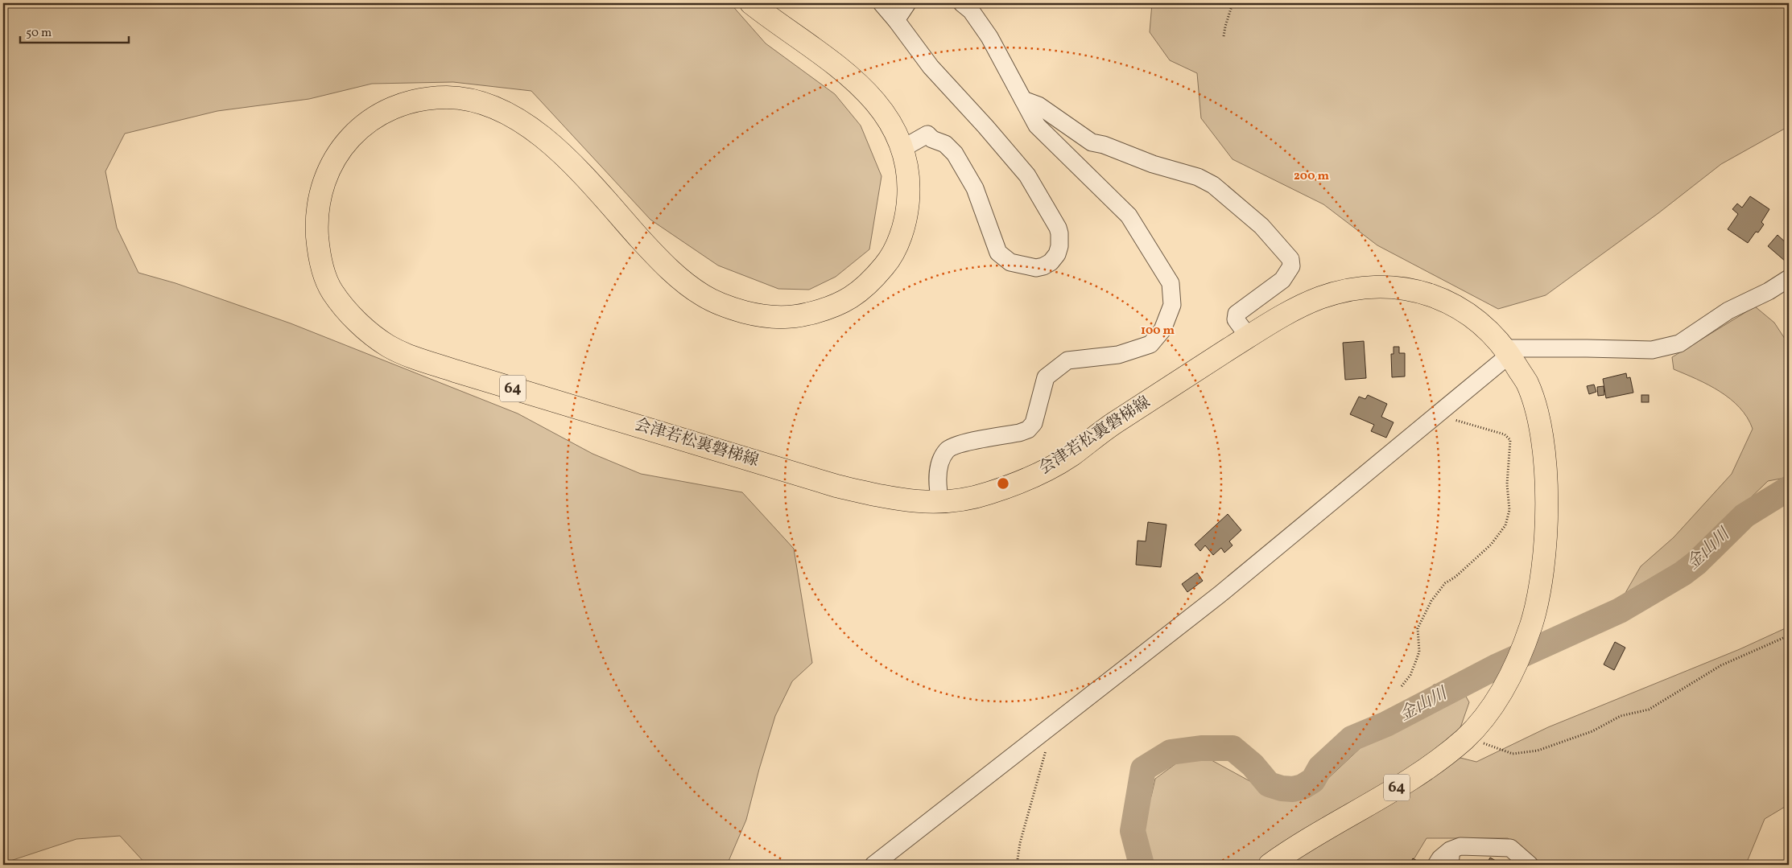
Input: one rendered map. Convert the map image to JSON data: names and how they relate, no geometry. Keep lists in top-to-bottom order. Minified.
{"streets":{"main road":["64","会津若松裏磐梯線"]},"water":["金山川"],"scale_bar":"50 m","rings":["200 m","100 m"]}
